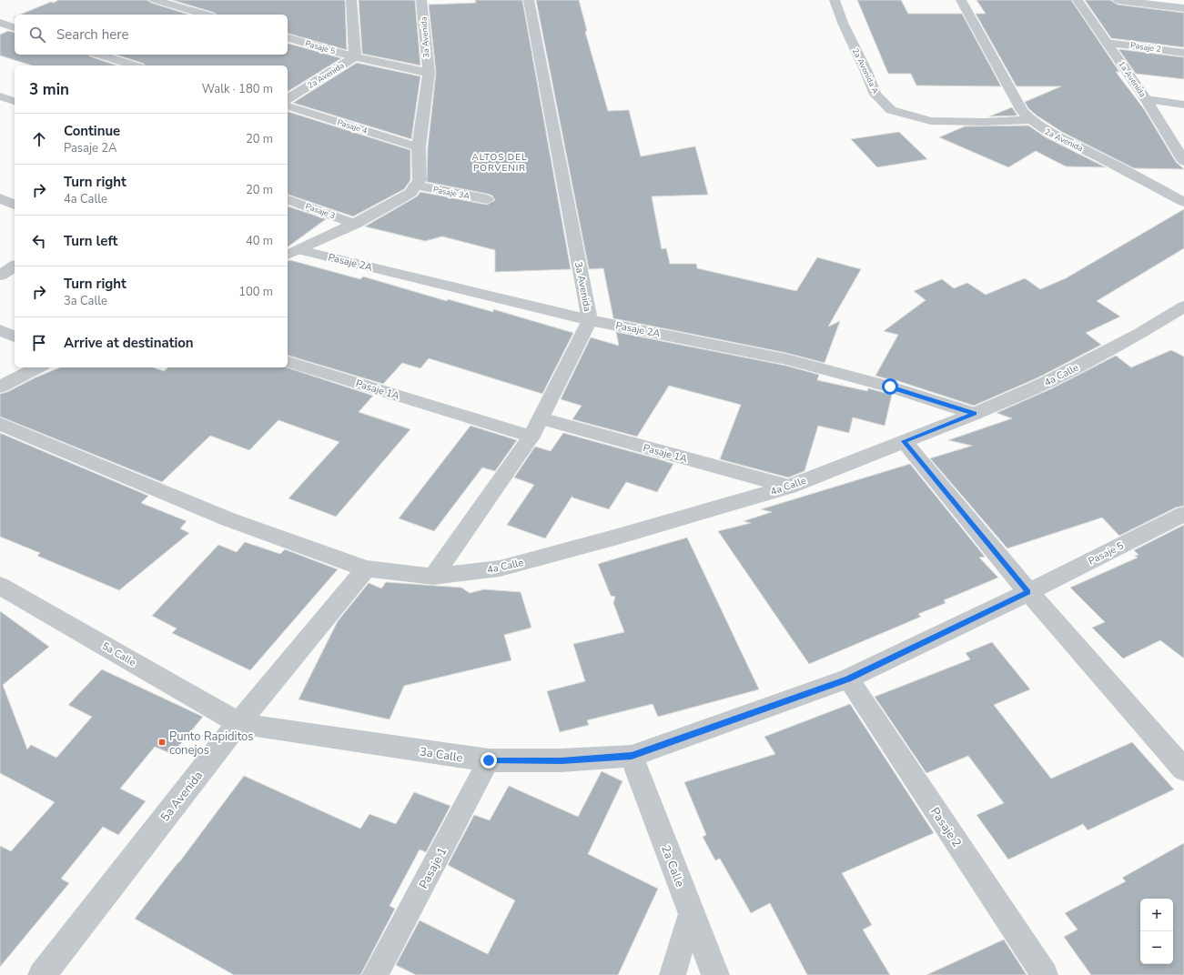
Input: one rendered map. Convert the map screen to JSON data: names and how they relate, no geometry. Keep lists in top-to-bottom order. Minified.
{"streets":{"street":["3a Avenida","2a Avenida A","2a Avenida","1a Avenida","4a Calle","5a Calle","3a Calle","5a Avenida","2a Calle"],"lane":["Pasaje 5","Pasaje 2","Pasaje 4","Pasaje 3A","Pasaje 3","Pasaje 2A","Pasaje 1A","Pasaje 1"]},"crossings":[["3a Avenida","Pasaje 4"],["3a Avenida","Pasaje 3A"],["3a Avenida","Pasaje 3"],["3a Avenida","Pasaje 2A"],["3a Avenida","4a Calle"],["3a Avenida","Pasaje 1A"],["Pasaje 5","2a Avenida"],["Pasaje 5","3a Calle"],["Pasaje 2","1a Avenida"],["Pasaje 2","3a Calle"],["2a Avenida A","2a Avenida"],["Pasaje 2A","4a Calle"],["4a Calle","Pasaje 1A"],["4a Calle","5a Avenida"],["5a Calle","3a Calle"],["5a Calle","5a Avenida"],["3a Calle","5a Avenida"],["3a Calle","2a Calle"],["3a Calle","Pasaje 1"]],"districts":["ALTOS DEL PORVENIR"],"places":{"transit":["Punto Rapiditos conejos"]},"page":{"search":"Search here","heading":["3 min","Walk · 180 m"],"list":[["Continue","Pasaje 2A","20 m"],["Turn right","4a Calle","20 m"],["Turn left","40 m"],["Turn right","3a Calle","100 m"],"Arrive at destination"],"map_buttons":["+","−"]}}
